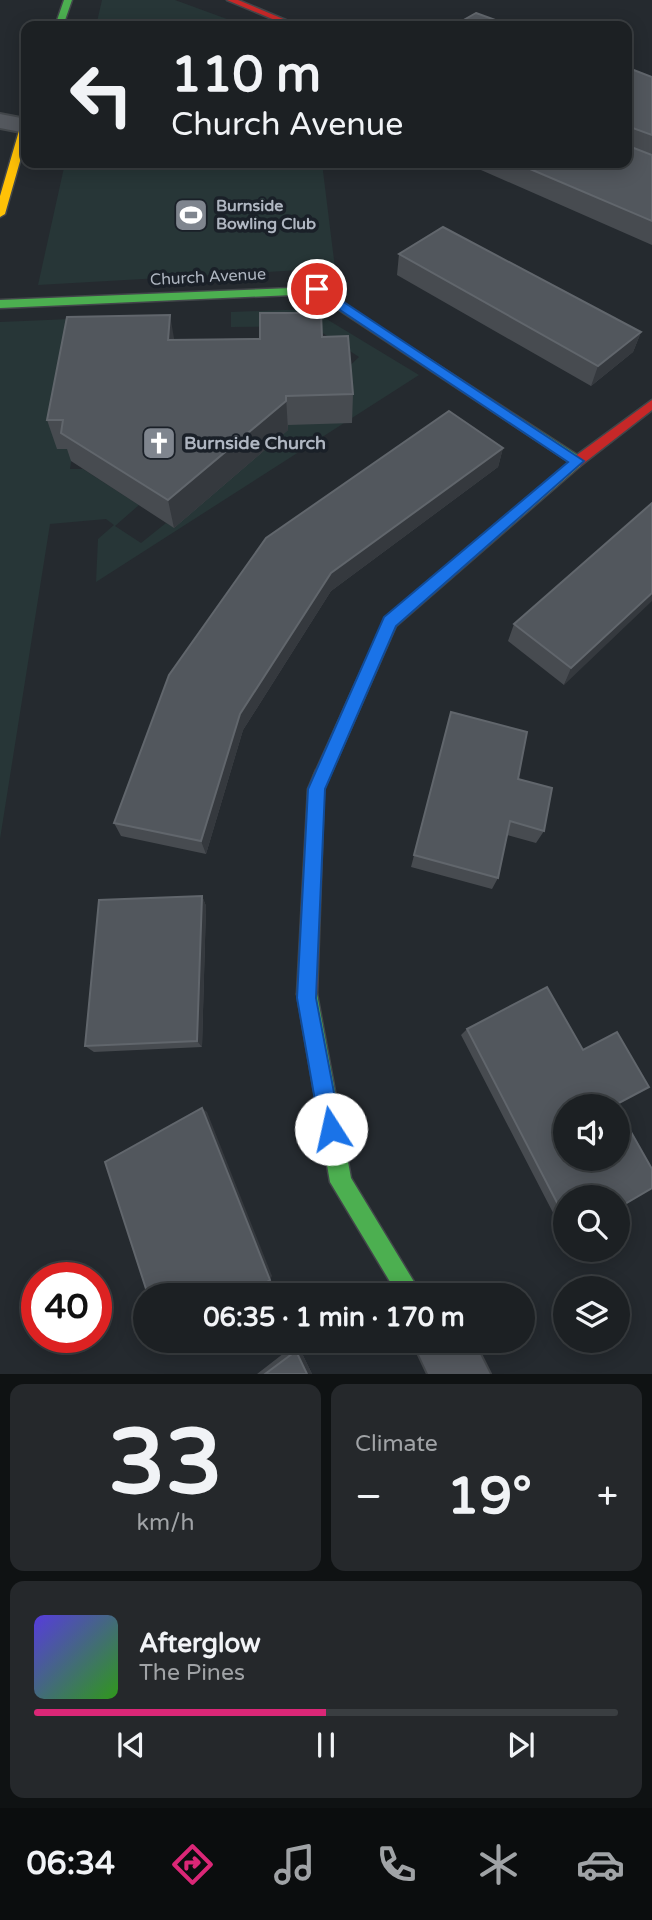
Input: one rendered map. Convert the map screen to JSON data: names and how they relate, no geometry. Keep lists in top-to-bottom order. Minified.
{"streets":{"street":["Church Avenue"]},"places":{"sports":["Burnside Bowling Club"],"church":["Burnside Church"]},"page":{"turn":["110 m","Church Avenue"],"limit":"40","trip":"06:35 · 1 min · 170 m","tile":[["33","km/h"],"Climate"],"heat":["−","19°","+"],"song":["Afterglow","The Pines"],"tabs":"06:34"}}
